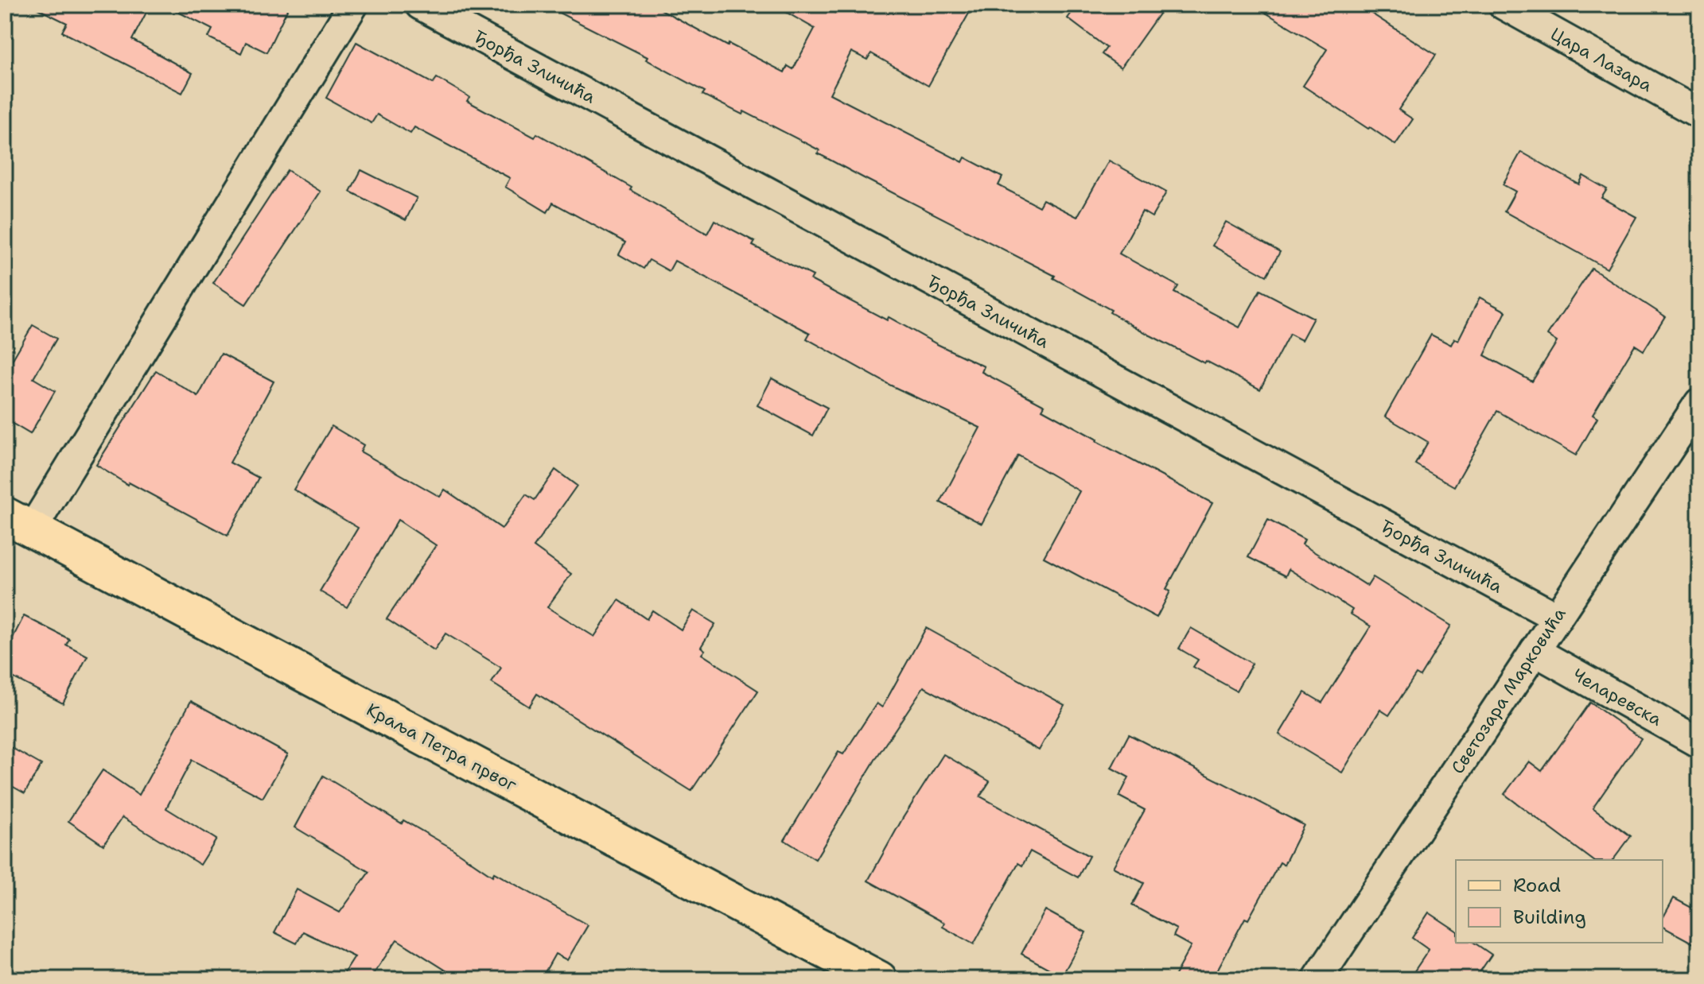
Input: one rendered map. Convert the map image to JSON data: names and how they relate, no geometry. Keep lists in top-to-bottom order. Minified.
{"streets":{"main road":["Краља Петра првог"],"street":["Цара Лазара","Ђорђа Зличића","Светозара Марковића","Челаревска"]},"crossings":[["Ђорђа Зличића","Светозара Марковића"],["Светозара Марковића","Челаревска"]],"legend":["Road","Building"]}
